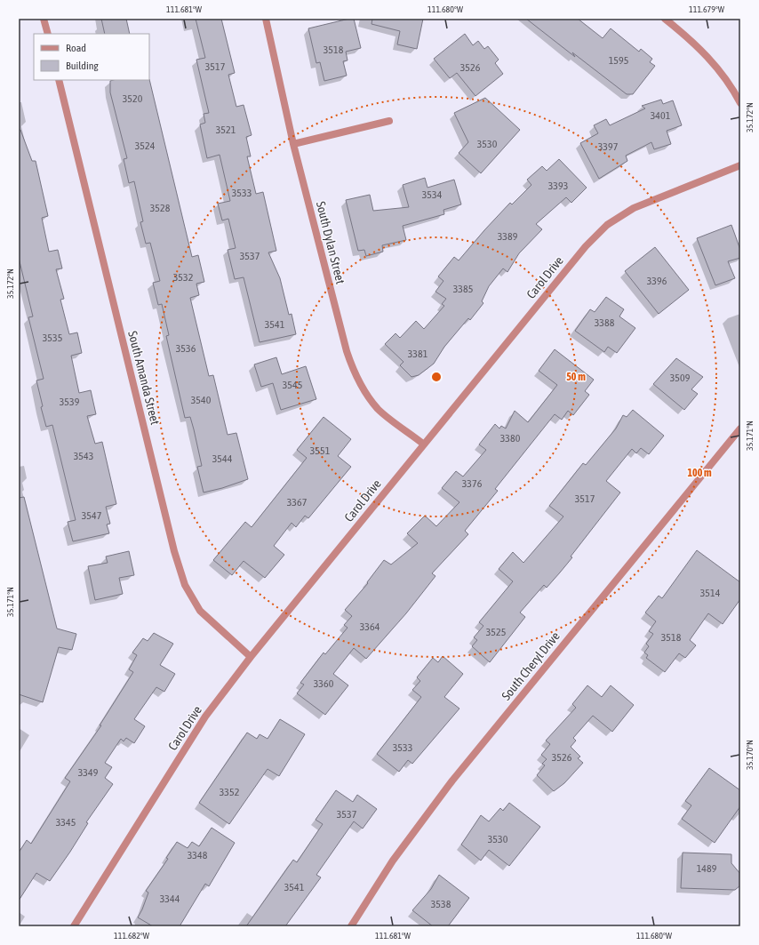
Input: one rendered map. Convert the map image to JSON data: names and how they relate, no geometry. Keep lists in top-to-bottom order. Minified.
{"streets":{"street":["South Dylan Street","Carol Drive","South Amanda Street","South Cheryl Drive"]},"crossings":[["South Dylan Street","Carol Drive"],["Carol Drive","South Amanda Street"]],"house_numbers":["3518","1595","3517","3526","3520","3401","3521","3530","3524","3397","3393","3533","3534","3528","3389","3537","3532","3396","3385","3388","3541","3535","3536","3381","3509","3545","3540","3539","3380","3551","3543","3544","3376","3517","3367","3547","3514","3364","3525","3518","3360","3533","3526","3349","3352","3537","3345","3530","3348","1489","3541","3344","3538"],"legend":["Road","Building"],"coordinates":["111.681°W","111.680°W","111.679°W","35.172°N","35.171°N","35.170°N","111.682°W"],"rings":["50 m","100 m"]}
